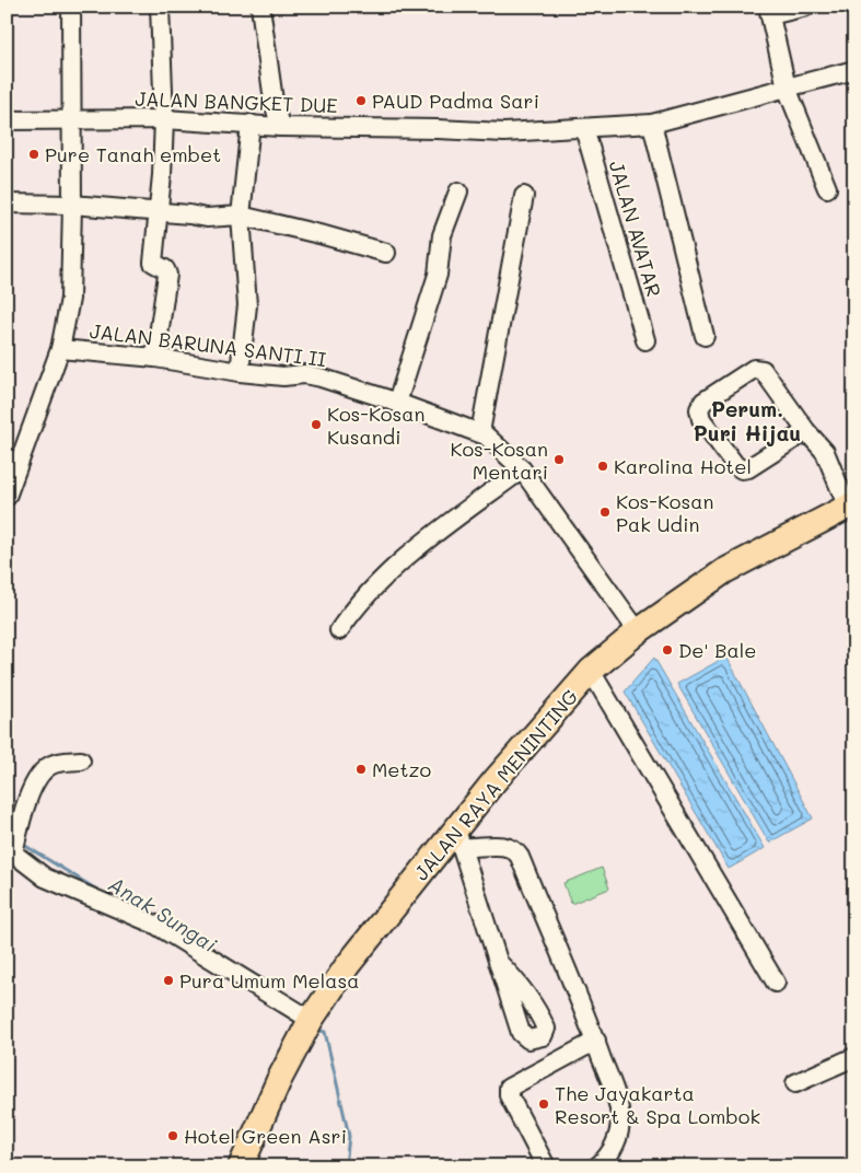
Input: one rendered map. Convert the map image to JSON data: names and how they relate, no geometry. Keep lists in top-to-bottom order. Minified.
{"streets":{"highway":["JALAN RAYA MENINTING"],"street":["JALAN BANGKET DUE","JALAN AVATAR","JALAN BARUNA SANTI II"]},"crossings":[["JALAN BANGKET DUE","JALAN AVATAR"],["JALAN BARUNA SANTI II","JALAN RAYA MENINTING"]],"districts":["Perum. Puri Hijau"],"water":["Anak Sungai"],"places":["PAUD Padma Sari","Pure Tanah embet","Kos-Kosan Kusandi","Kos-Kosan Mentari","Karolina Hotel","Kos-Kosan Pak Udin","De' Bale","Metzo","Pura Umum Melasa","The Jayakarta Resort & Spa Lombok","Hotel Green Asri"]}
